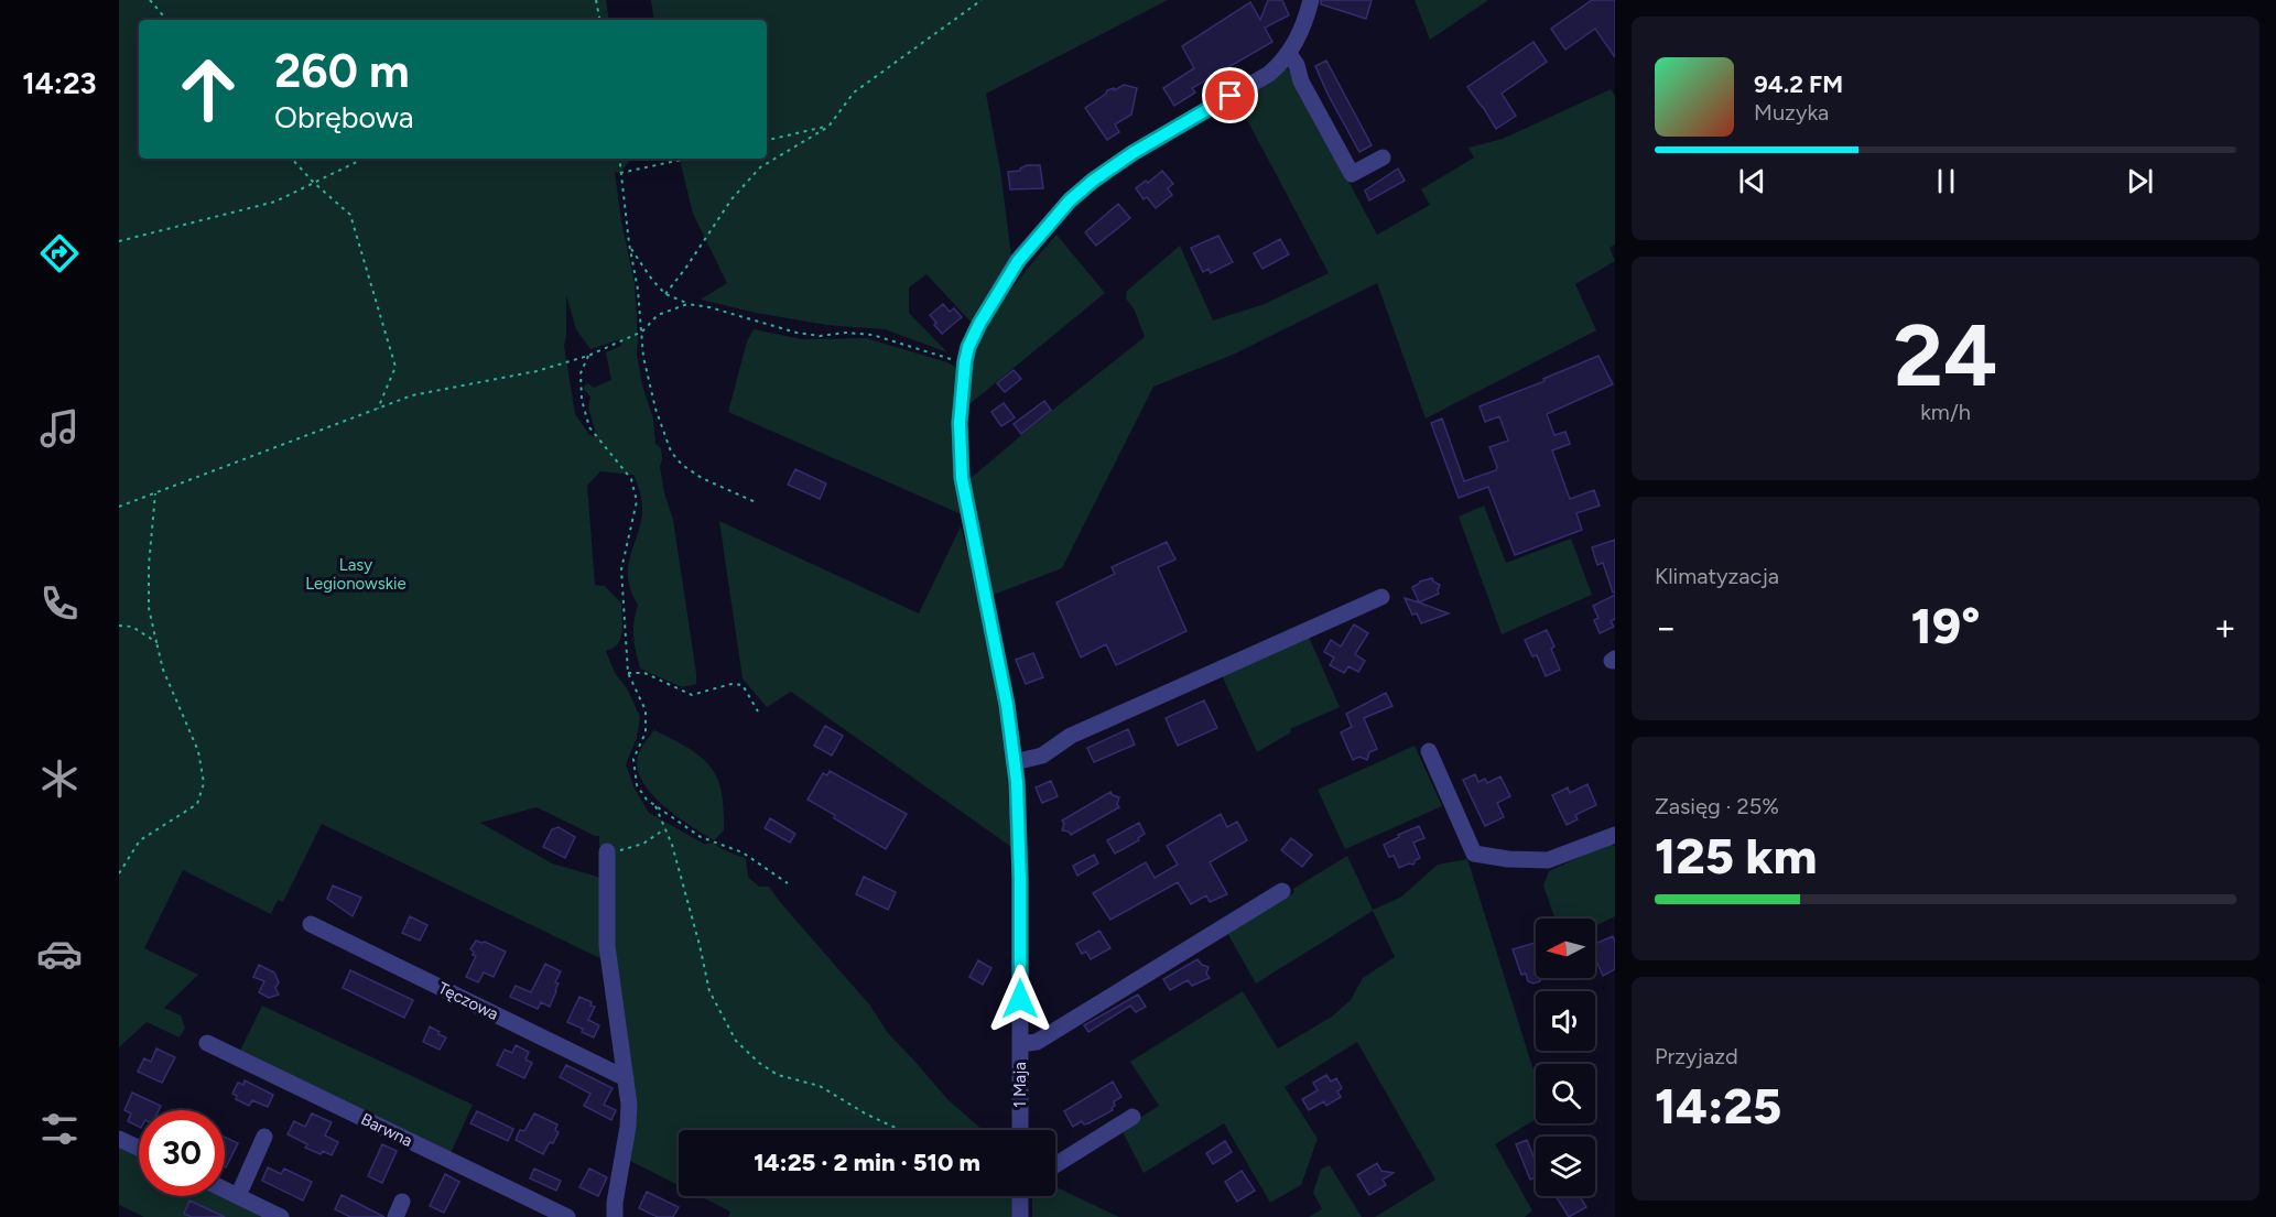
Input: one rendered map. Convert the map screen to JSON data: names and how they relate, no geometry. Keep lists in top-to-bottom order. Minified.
{"streets":{"street":["Tęczowa","1 Maja","Barwna"]},"parks":["Lasy Legionowskie"],"north":"left","page":{"tabs":"14:23","turn":["260 m","Obrębowa"],"song":["94.2 FM","Muzyka"],"tile":[["24","km/h"],"Klimatyzacja",["Zasięg · 25%","125 km"],["Przyjazd","14:25"]],"heat":["−","19°","+"],"limit":"30","trip":"14:25 · 2 min · 510 m"}}
